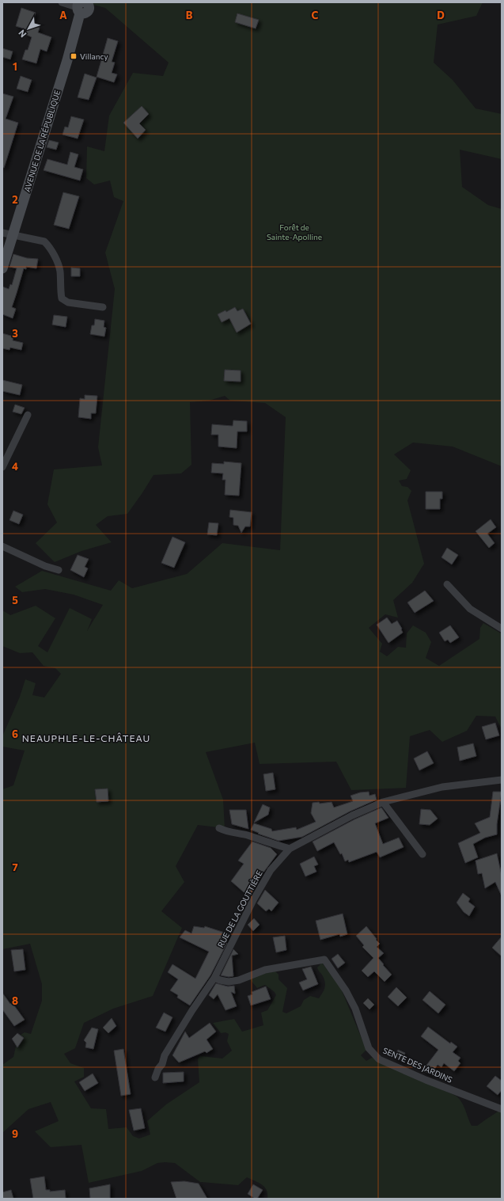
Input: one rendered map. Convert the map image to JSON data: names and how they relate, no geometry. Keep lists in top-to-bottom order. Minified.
{"streets":{"main road":["AVENUE DE LA RÉPUBLIQUE"],"street":["RUE DE LA GOUTTIÈRE","SENTE DES JARDINS"]},"crossings":[["RUE DE LA GOUTTIÈRE","SENTE DES JARDINS"]],"districts":["NEAUPHLE-LE-CHÂTEAU"],"parks":["Forêt de Sainte-Apolline"],"places":{"transit":["Villancy"]},"north":"bottom left","grid":{"columns":["A","B","C","D"],"rows":["1","2","3","4","5","6","7","8","9"]}}
